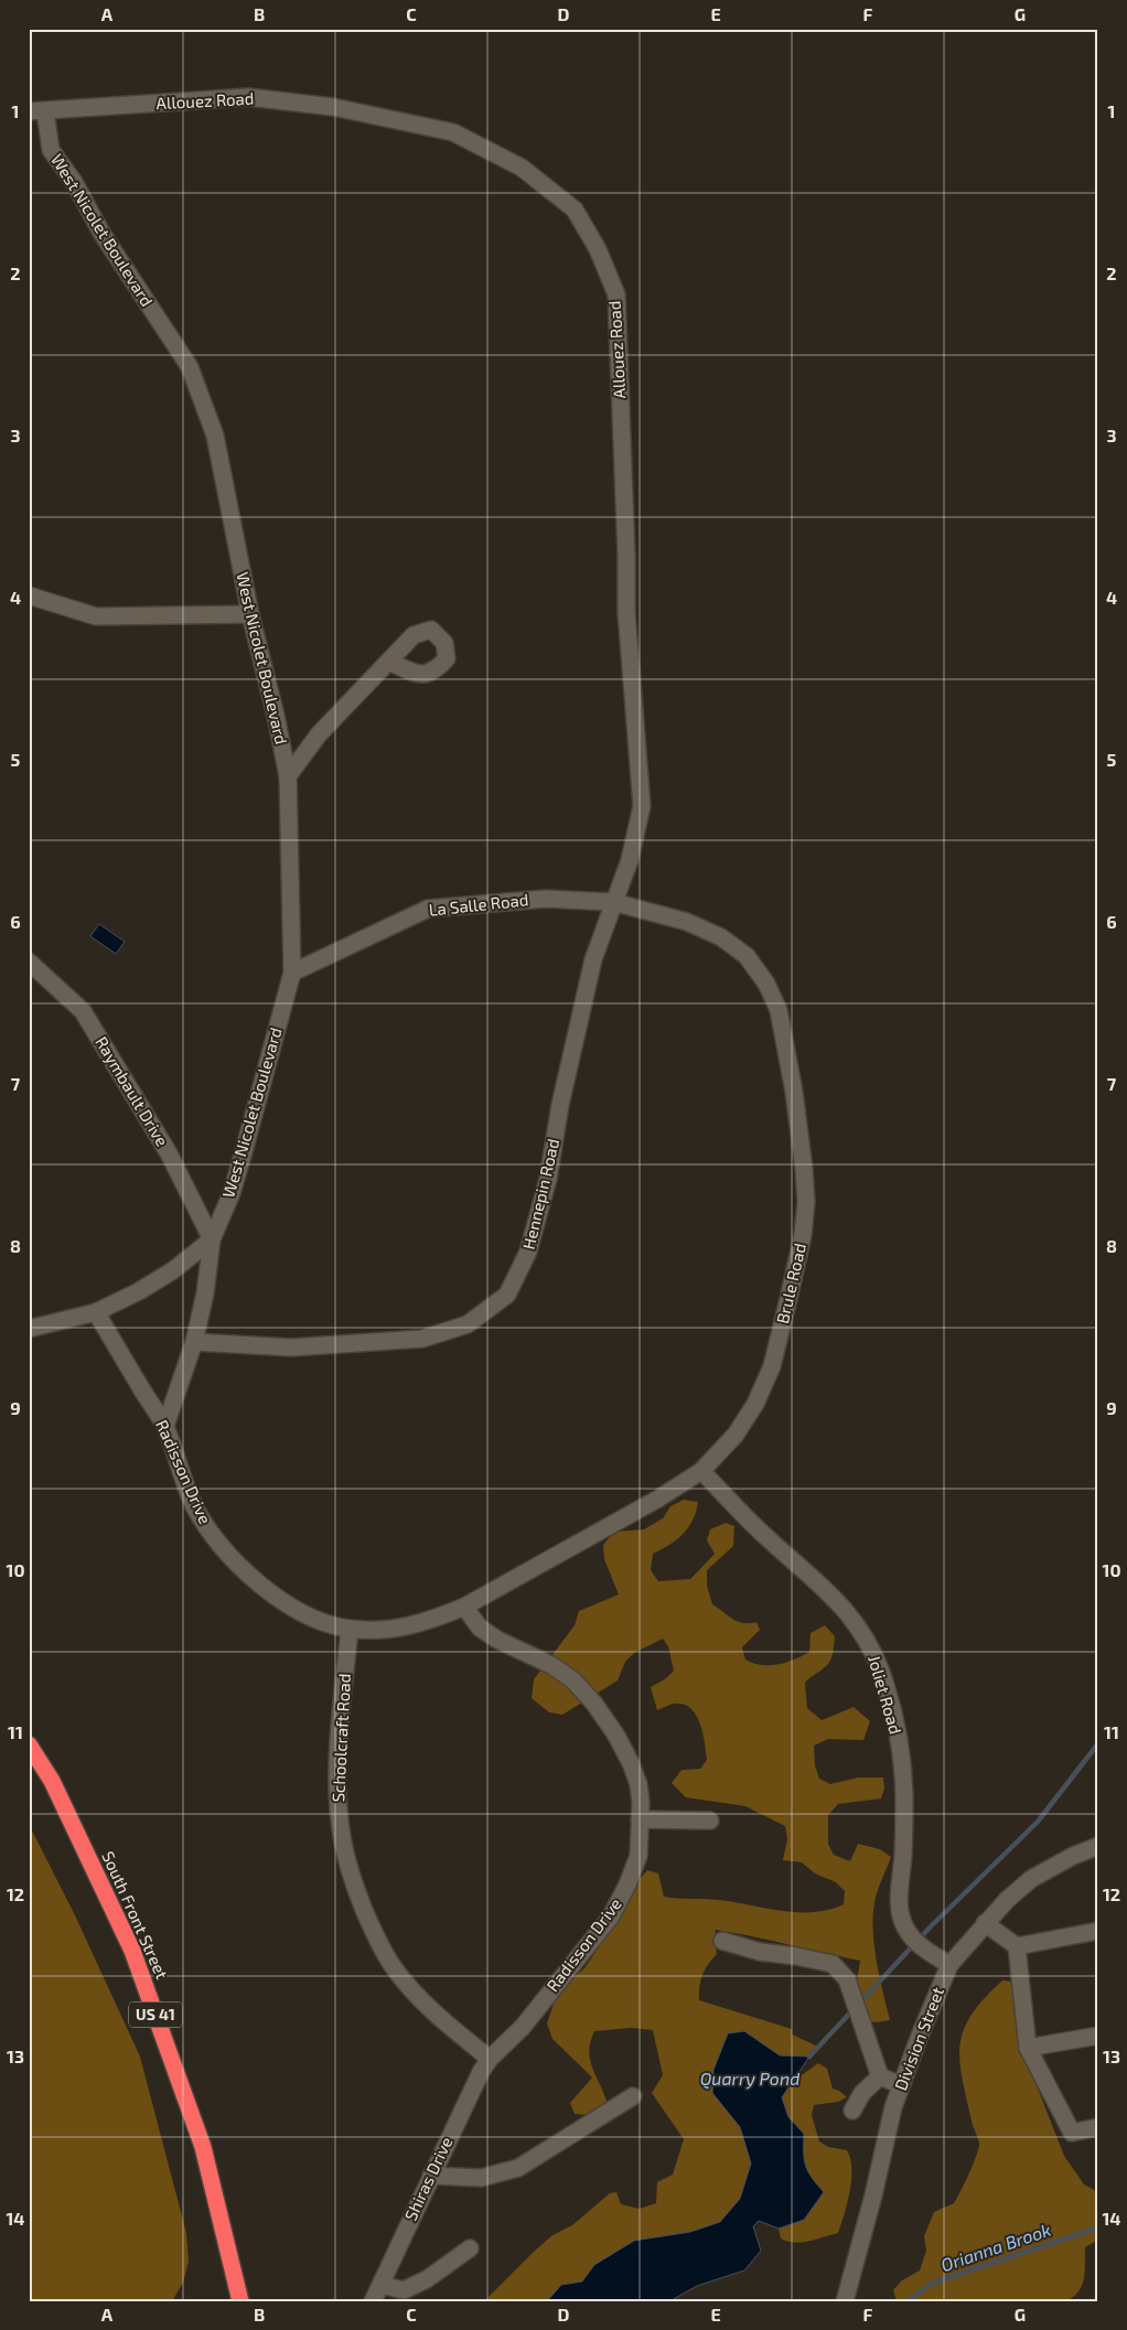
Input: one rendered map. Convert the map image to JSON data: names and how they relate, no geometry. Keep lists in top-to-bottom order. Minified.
{"streets":{"highway":["South Front Street","US 41"],"street":["Allouez Road","West Nicolet Boulevard","La Salle Road","Raymbault Drive","Hennepin Road","Brule Road","Radisson Drive","Joliet Road","Schoolcraft Road","Division Street","Shiras Drive"]},"crossings":[["Allouez Road","West Nicolet Boulevard"],["Allouez Road","La Salle Road"],["Allouez Road","Hennepin Road"],["Allouez Road","Brule Road"],["West Nicolet Boulevard","La Salle Road"],["West Nicolet Boulevard","Raymbault Drive"],["West Nicolet Boulevard","Hennepin Road"],["West Nicolet Boulevard","Radisson Drive"],["La Salle Road","Hennepin Road"],["La Salle Road","Brule Road"],["Hennepin Road","Brule Road"],["Brule Road","Radisson Drive"],["Brule Road","Joliet Road"],["Radisson Drive","Schoolcraft Road"],["Radisson Drive","Shiras Drive"],["Joliet Road","Division Street"],["Schoolcraft Road","Shiras Drive"]],"water":["Quarry Pond","Orianna Brook"],"grid":{"columns":["A","B","C","D","E","F","G"],"rows":["1","2","3","4","5","6","7","8","9","10","11","12","13","14"]}}
